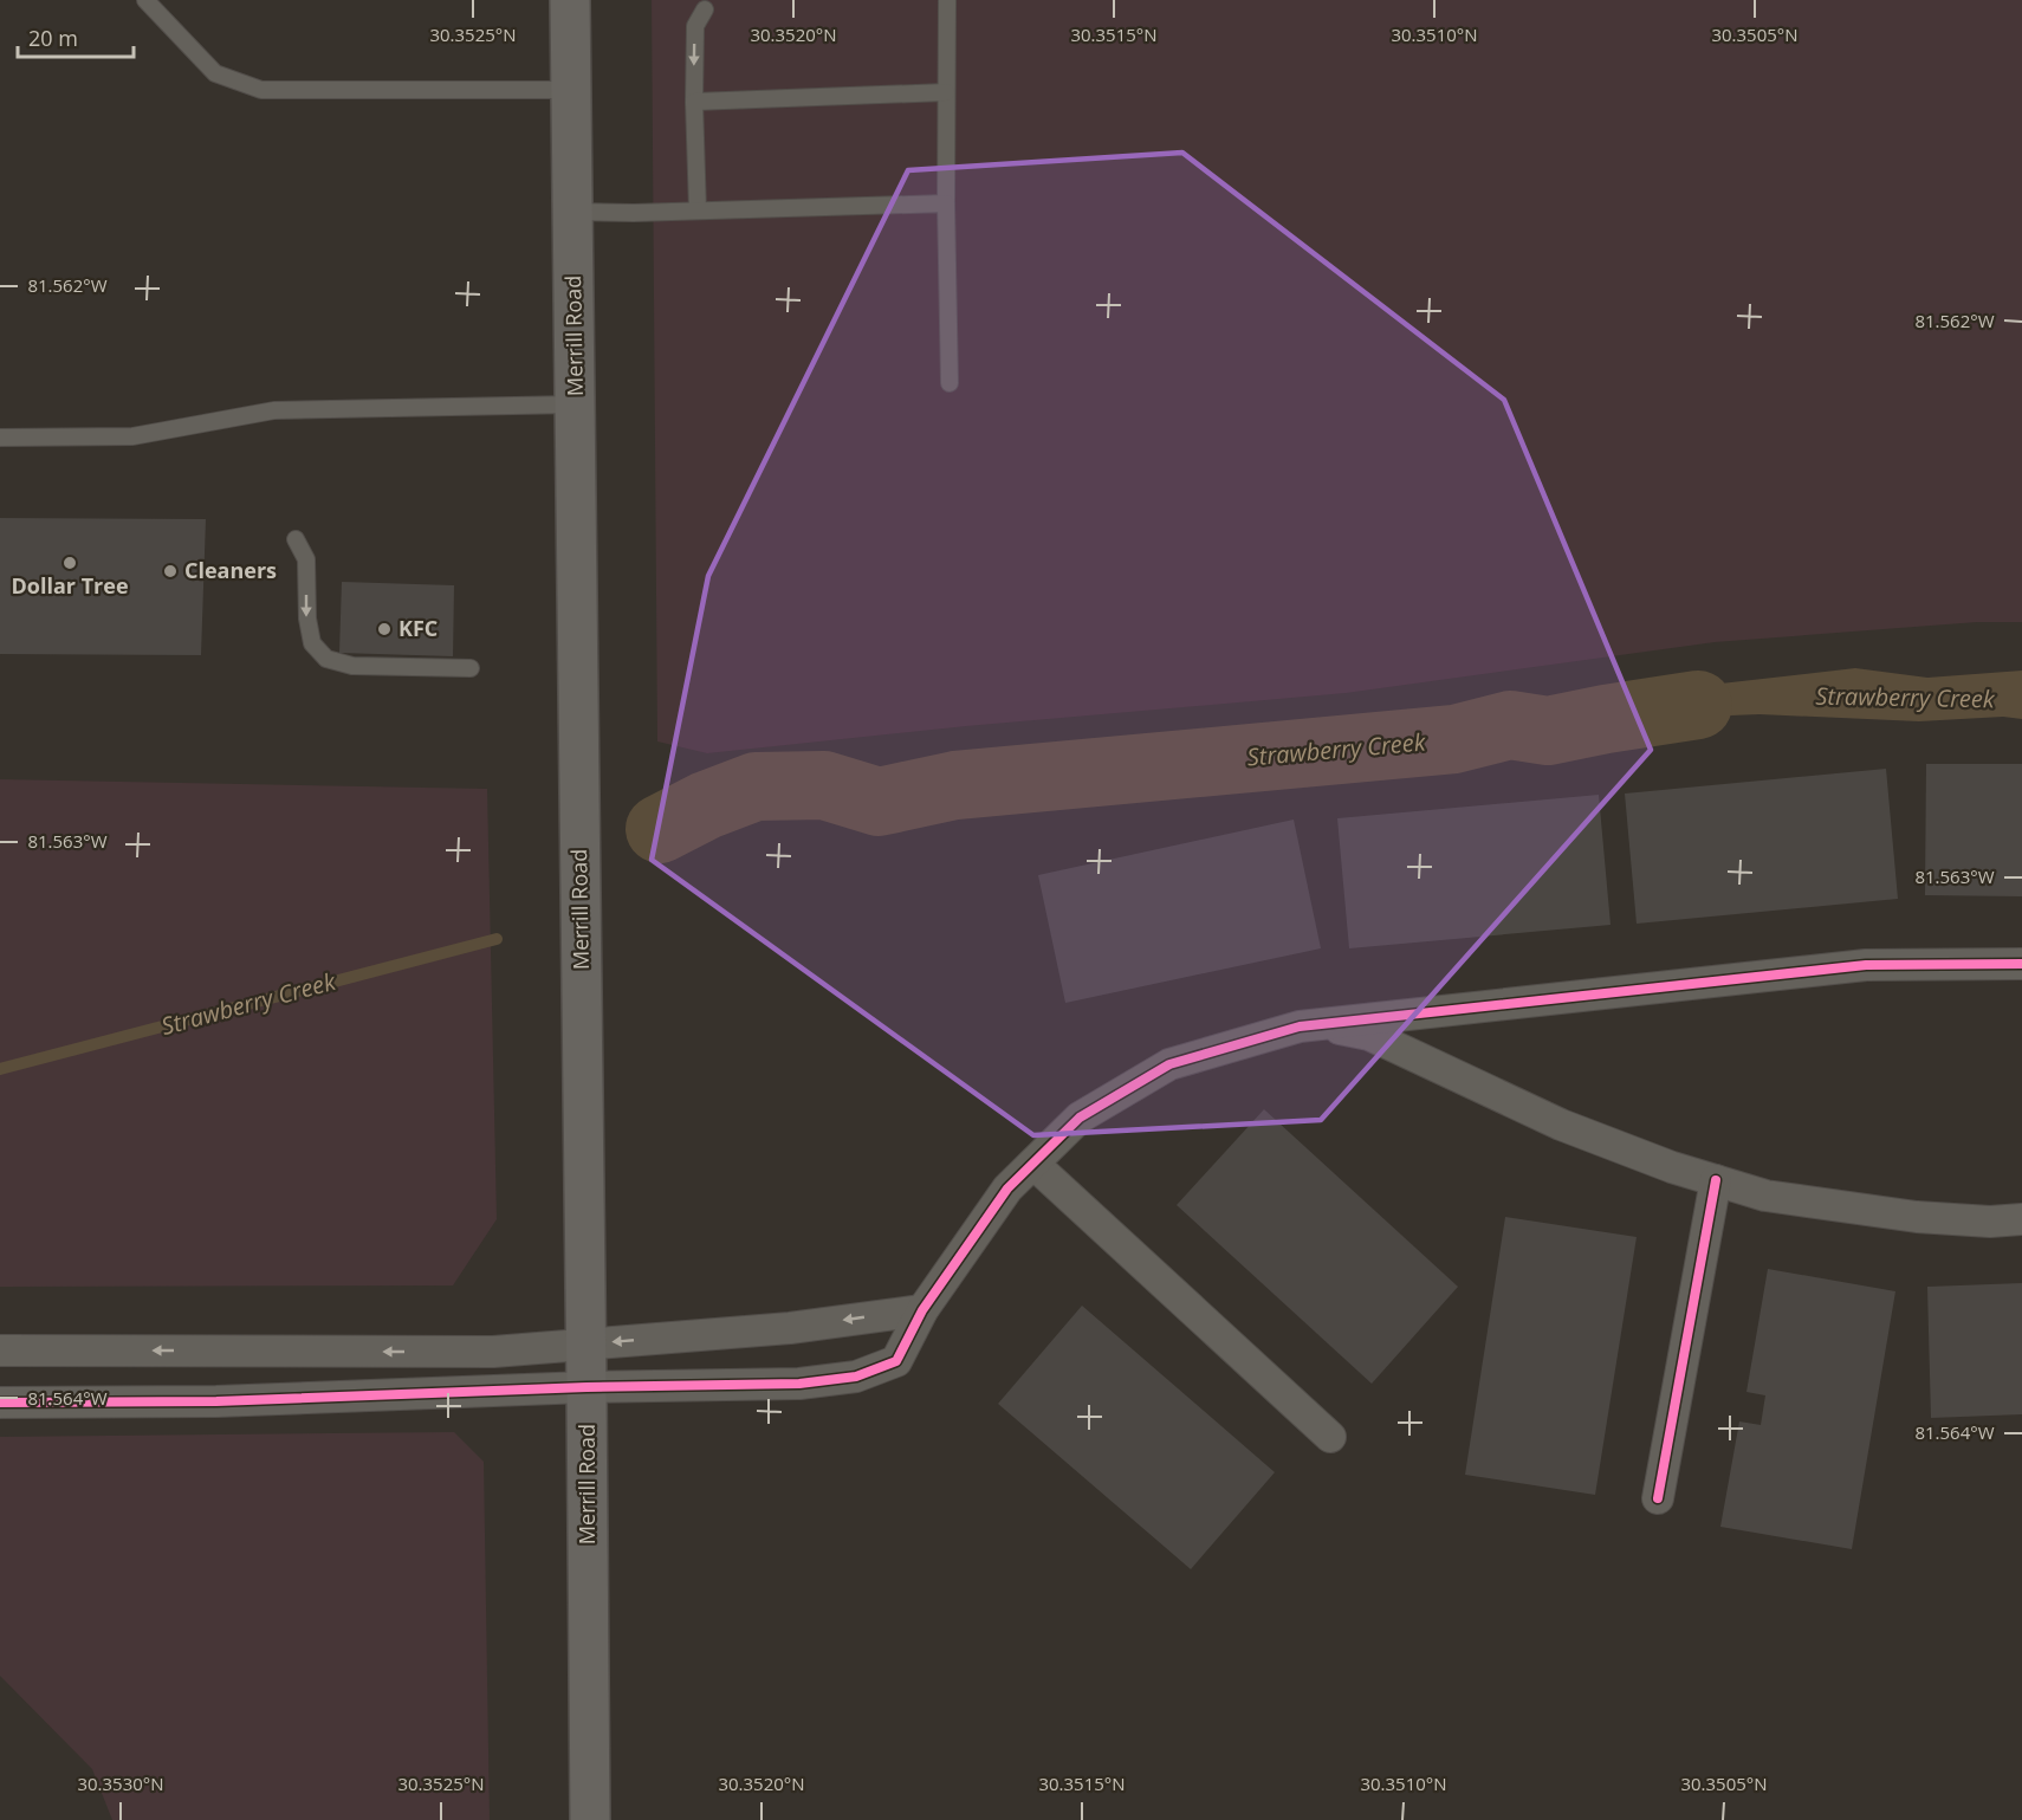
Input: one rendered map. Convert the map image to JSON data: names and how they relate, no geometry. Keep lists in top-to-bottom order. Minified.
{"streets":{"main road":["Merrill Road"]},"water":["Strawberry Creek"],"places":["Dollar Tree","Cleaners","KFC"],"scale_bar":"20 m","coordinates":["30.3525°N","30.3520°N","30.3515°N","30.3510°N","30.3505°N","81.562°W","81.563°W","81.564°W","30.3530°N"]}
